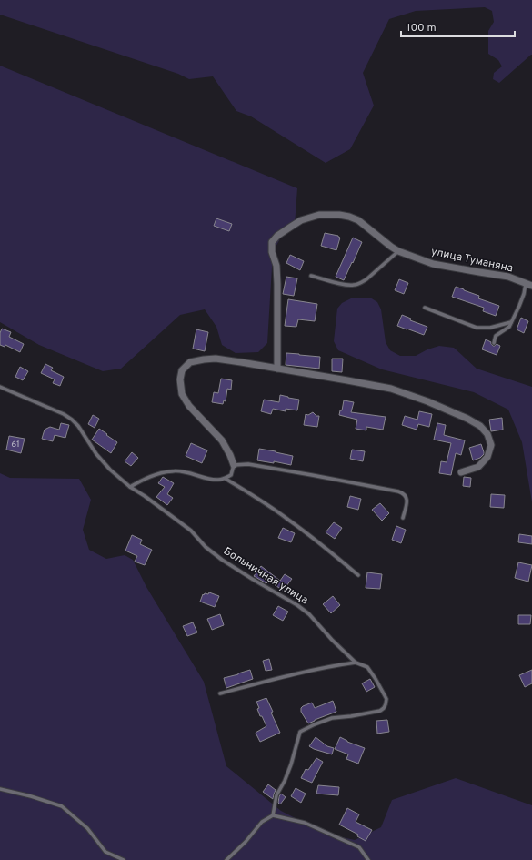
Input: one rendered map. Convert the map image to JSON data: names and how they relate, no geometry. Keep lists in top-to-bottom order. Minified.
{"streets":{"street":["улица Туманяна"],"lane":["Больничная улица"]},"house_numbers":["61"],"scale_bar":"100 m"}
